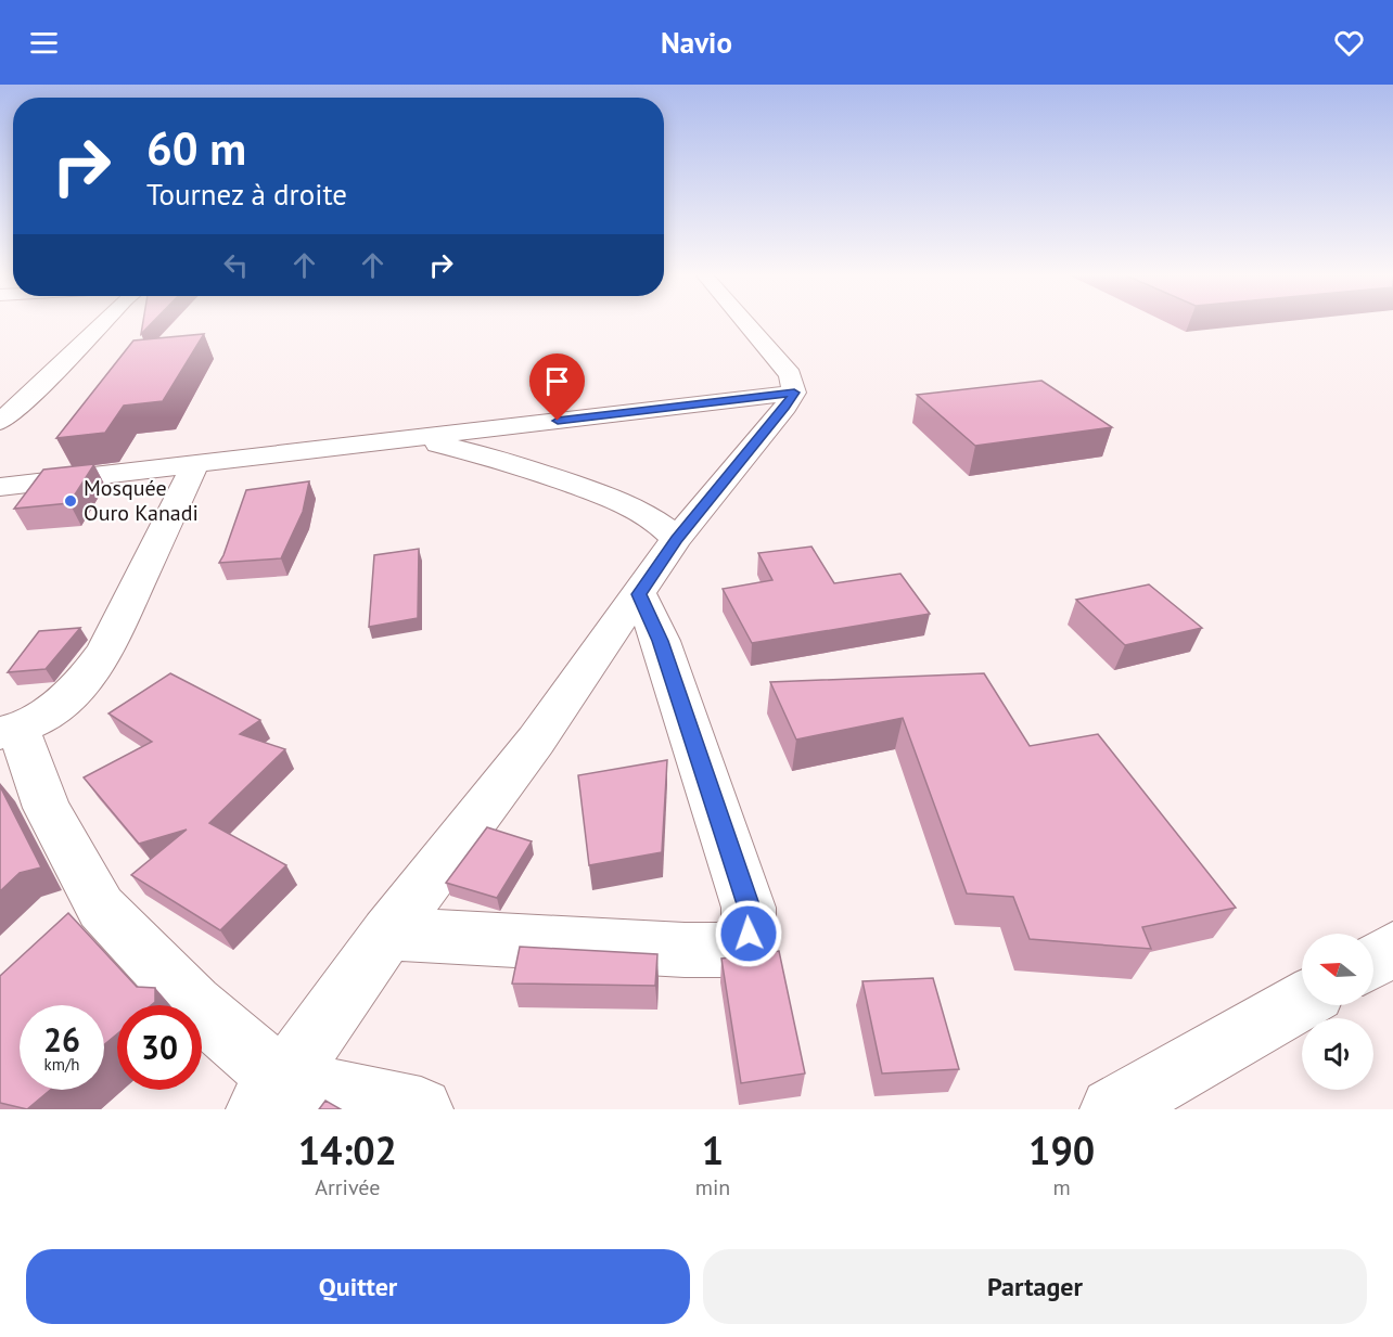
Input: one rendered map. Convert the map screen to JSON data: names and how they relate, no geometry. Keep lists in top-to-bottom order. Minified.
{"places":["Mosquée Ouro Kanadi"],"north":"left","page":{"header":"Navio","turn":["60 m","Tournez à droite"],"speed":"26 km/h","limit":"30","eta":["14:02","Arrivée","1","min","190","m"],"buttons":["Quitter","Partager"]}}
